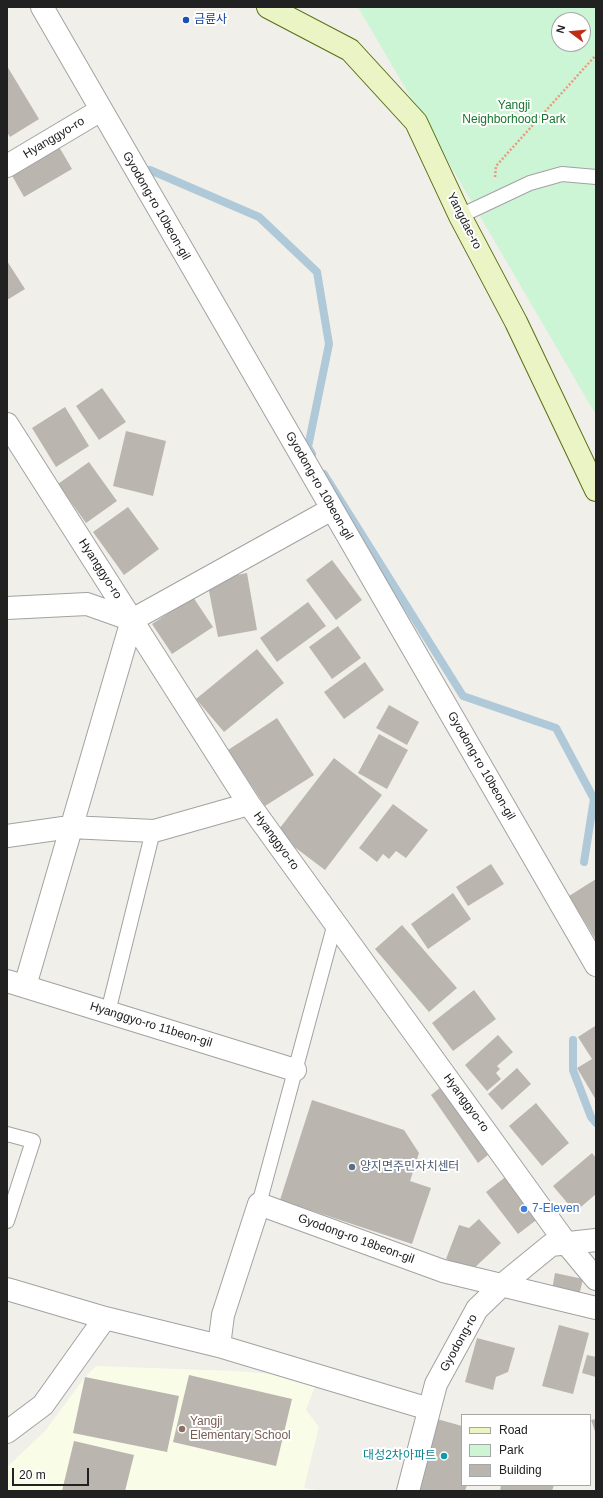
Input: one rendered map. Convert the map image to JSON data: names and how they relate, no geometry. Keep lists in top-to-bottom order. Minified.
{"streets":{"street":["Hyanggyo-ro","Gyodong-ro 10beon-gil","Yangdae-ro","Hyanggyo-ro 11beon-gil","Gyodong-ro 18beon-gil","Gyodong-ro"]},"crossings":[["Hyanggyo-ro","Gyodong-ro 10beon-gil"],["Hyanggyo-ro","Gyodong-ro"],["Gyodong-ro 18beon-gil","Gyodong-ro"]],"parks":["Yangji Neighborhood Park"],"places":["금륜사","양지면주민자치센터","7-Eleven","Yangji Elementary School","대성2차아파트"],"legend":["Road","Park","Building"],"scale_bar":"20 m","north":"left"}
